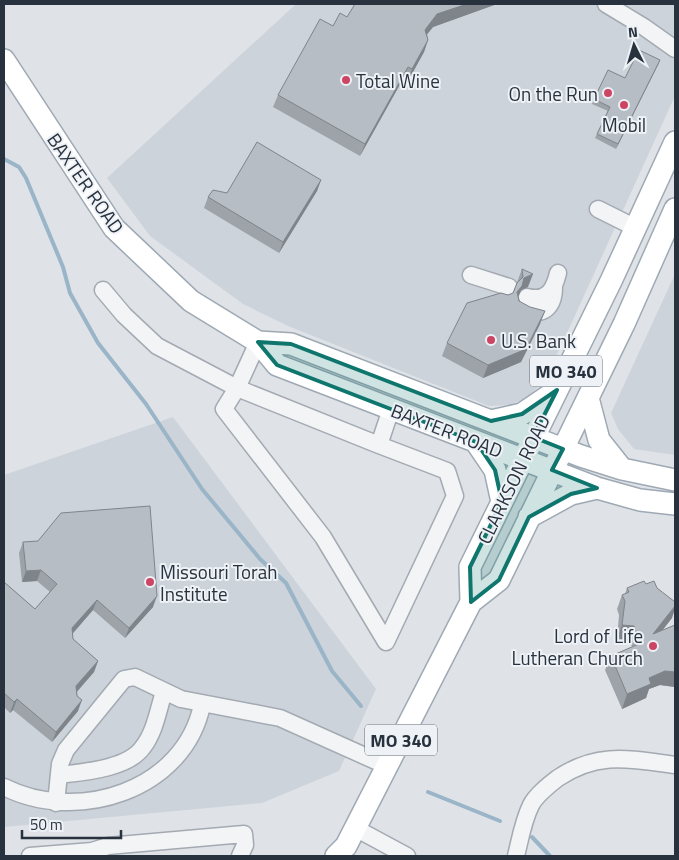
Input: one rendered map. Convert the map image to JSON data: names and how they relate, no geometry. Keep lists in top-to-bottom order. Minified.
{"streets":{"main road":["BAXTER ROAD","MO 340","CLARKSON ROAD"]},"crossings":[["BAXTER ROAD","CLARKSON ROAD"]],"places":["Total Wine","On the Run","Mobil","U.S. Bank","Missouri Torah Institute","Lord of Life Lutheran Church"],"scale_bar":"50 m","north":"top"}
